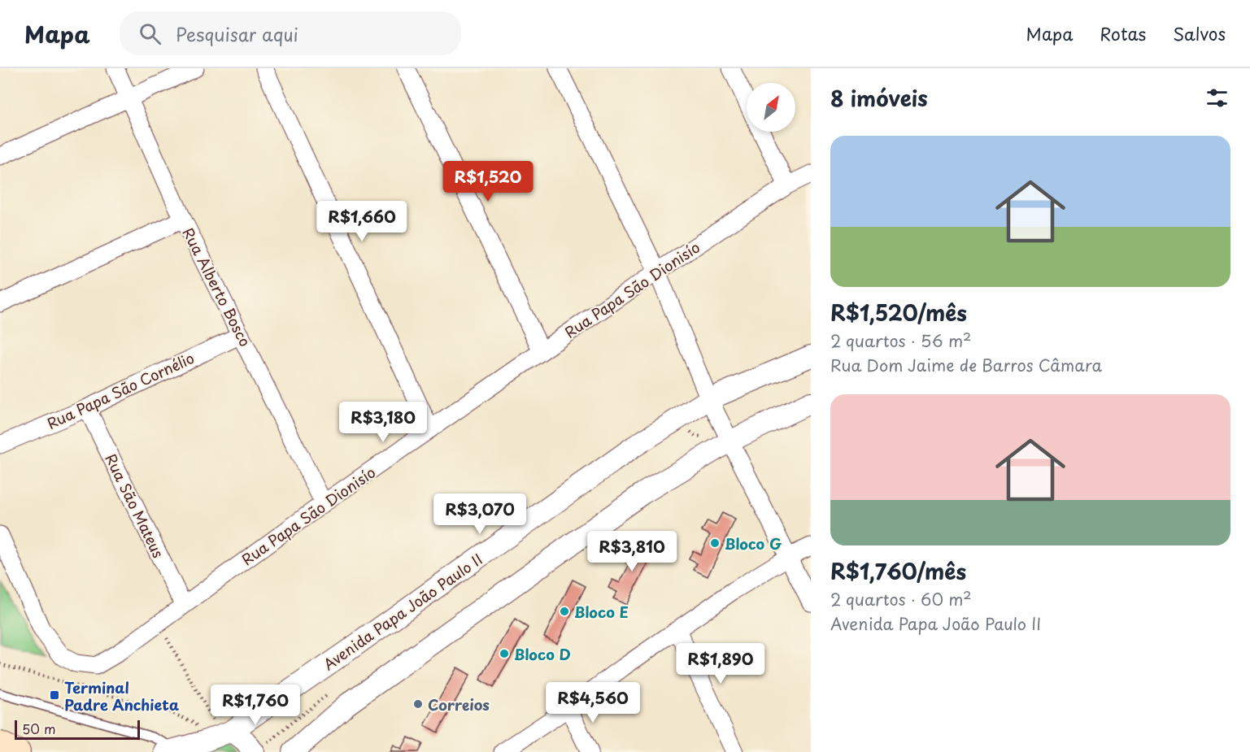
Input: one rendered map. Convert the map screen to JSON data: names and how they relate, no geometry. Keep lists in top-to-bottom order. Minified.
{"streets":{"street":["Rua Alberto Bosco","Rua Papa São Dionisío","Rua Papa São Cornélio","Rua São Mateus","Avenida Papa João Paulo II"]},"crossings":[["Rua Alberto Bosco","Rua Papa São Dionisío"],["Rua Alberto Bosco","Rua Papa São Cornélio"],["Rua Papa São Dionisío","Rua São Mateus"],["Rua Papa São Cornélio","Rua São Mateus"]],"places":{"other":["Bloco G","Bloco E","Bloco D","Correios"],"transit":["Terminal Padre Anchieta"]},"scale_bar":"50 m","north":"top right","page":{"header":"Mapa","search":"Pesquisar aqui","nav":["Mapa","Rotas","Salvos"],"heading":"8 imóveis","list":[{"name":"R$1,520/mês","note":"2 quartos · 56 m² · Rua Dom Jaime de Barros Câmara"},{"name":"R$1,760/mês","note":"2 quartos · 60 m² · Avenida Papa João Paulo II"}],"price":["R$1,520","R$1,660","R$3,180","R$3,070","R$3,810","R$1,890","R$4,560","R$1,760"],"scale":"50 m"}}
